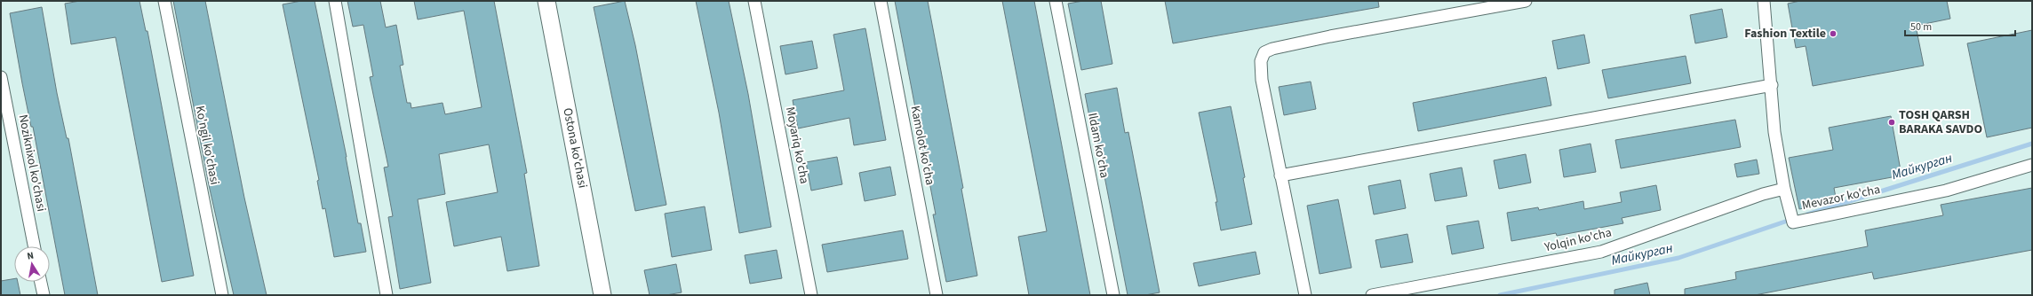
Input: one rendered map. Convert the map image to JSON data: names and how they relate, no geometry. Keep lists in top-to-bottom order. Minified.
{"streets":{"street":["Ko'ngil ko'chasi","Moyariq ko'cha","Kamolot ko'cha","Ildam ko'cha","Ostona ko'chasi","Noziknixol ko'chasi","Mevazor ko'cha","Yolqin ko'cha"]},"crossings":[["Mevazor ko'cha","Yolqin ko'cha"]],"water":["Майкурган"],"places":["Fashion Textile","TOSH QARSH BARAKA SAVDO"],"scale_bar":"50 m","north":"top"}
